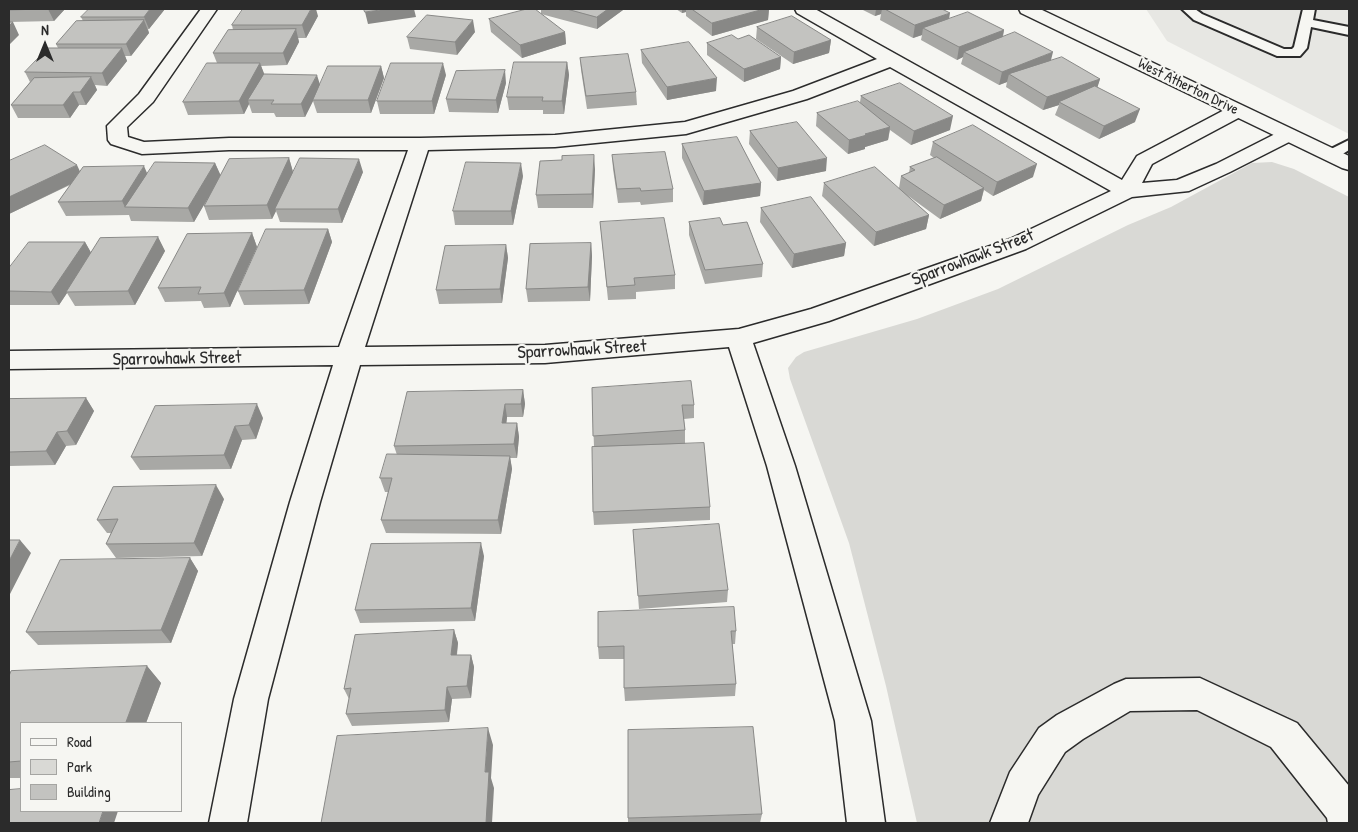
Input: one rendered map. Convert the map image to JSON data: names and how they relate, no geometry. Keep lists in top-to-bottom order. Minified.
{"streets":{"street":["West Atherton Drive","Sparrowhawk Street"]},"legend":["Road","Park","Building"],"north":"top"}
